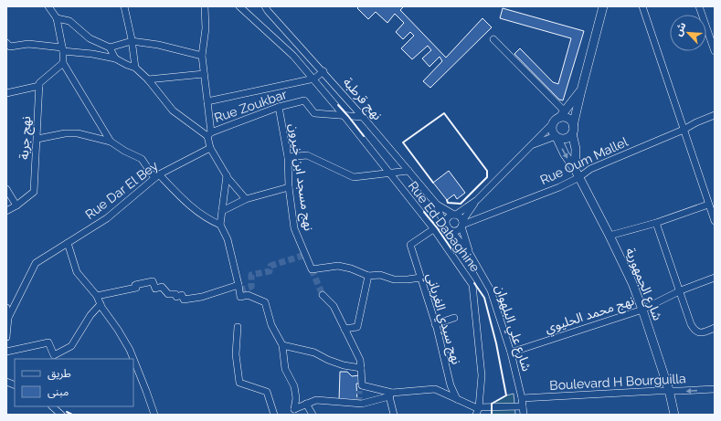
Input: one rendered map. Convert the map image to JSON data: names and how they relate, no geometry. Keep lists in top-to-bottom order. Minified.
{"streets":{"main road":["شارع الجمهورية"],"street":["نهج قرطبة","Rue Zoukbar","نهج جربة","Rue Oum Mallel","نهج مسجد ابن خيرون","Rue Dar El Bey","Rue Ed Dabaghine","نهج محمد الحليوي","نهج سيدي الغرياني","شارع علي البلهوان","Boulevard H Bourguilla"]},"crossings":[["نهج قرطبة","Rue Zoukbar"],["Rue Zoukbar","نهج مسجد ابن خيرون"],["Rue Zoukbar","Rue Ed Dabaghine"],["Rue Oum Mallel","شارع الجمهورية"],["Rue Ed Dabaghine","نهج سيدي الغرياني"],["شارع الجمهورية","نهج محمد الحليوي"],["شارع الجمهورية","Boulevard H Bourguilla"],["نهج محمد الحليوي","شارع علي البلهوان"],["شارع علي البلهوان","Boulevard H Bourguilla"]],"legend":["طريق","مبنى"],"north":"top left"}
